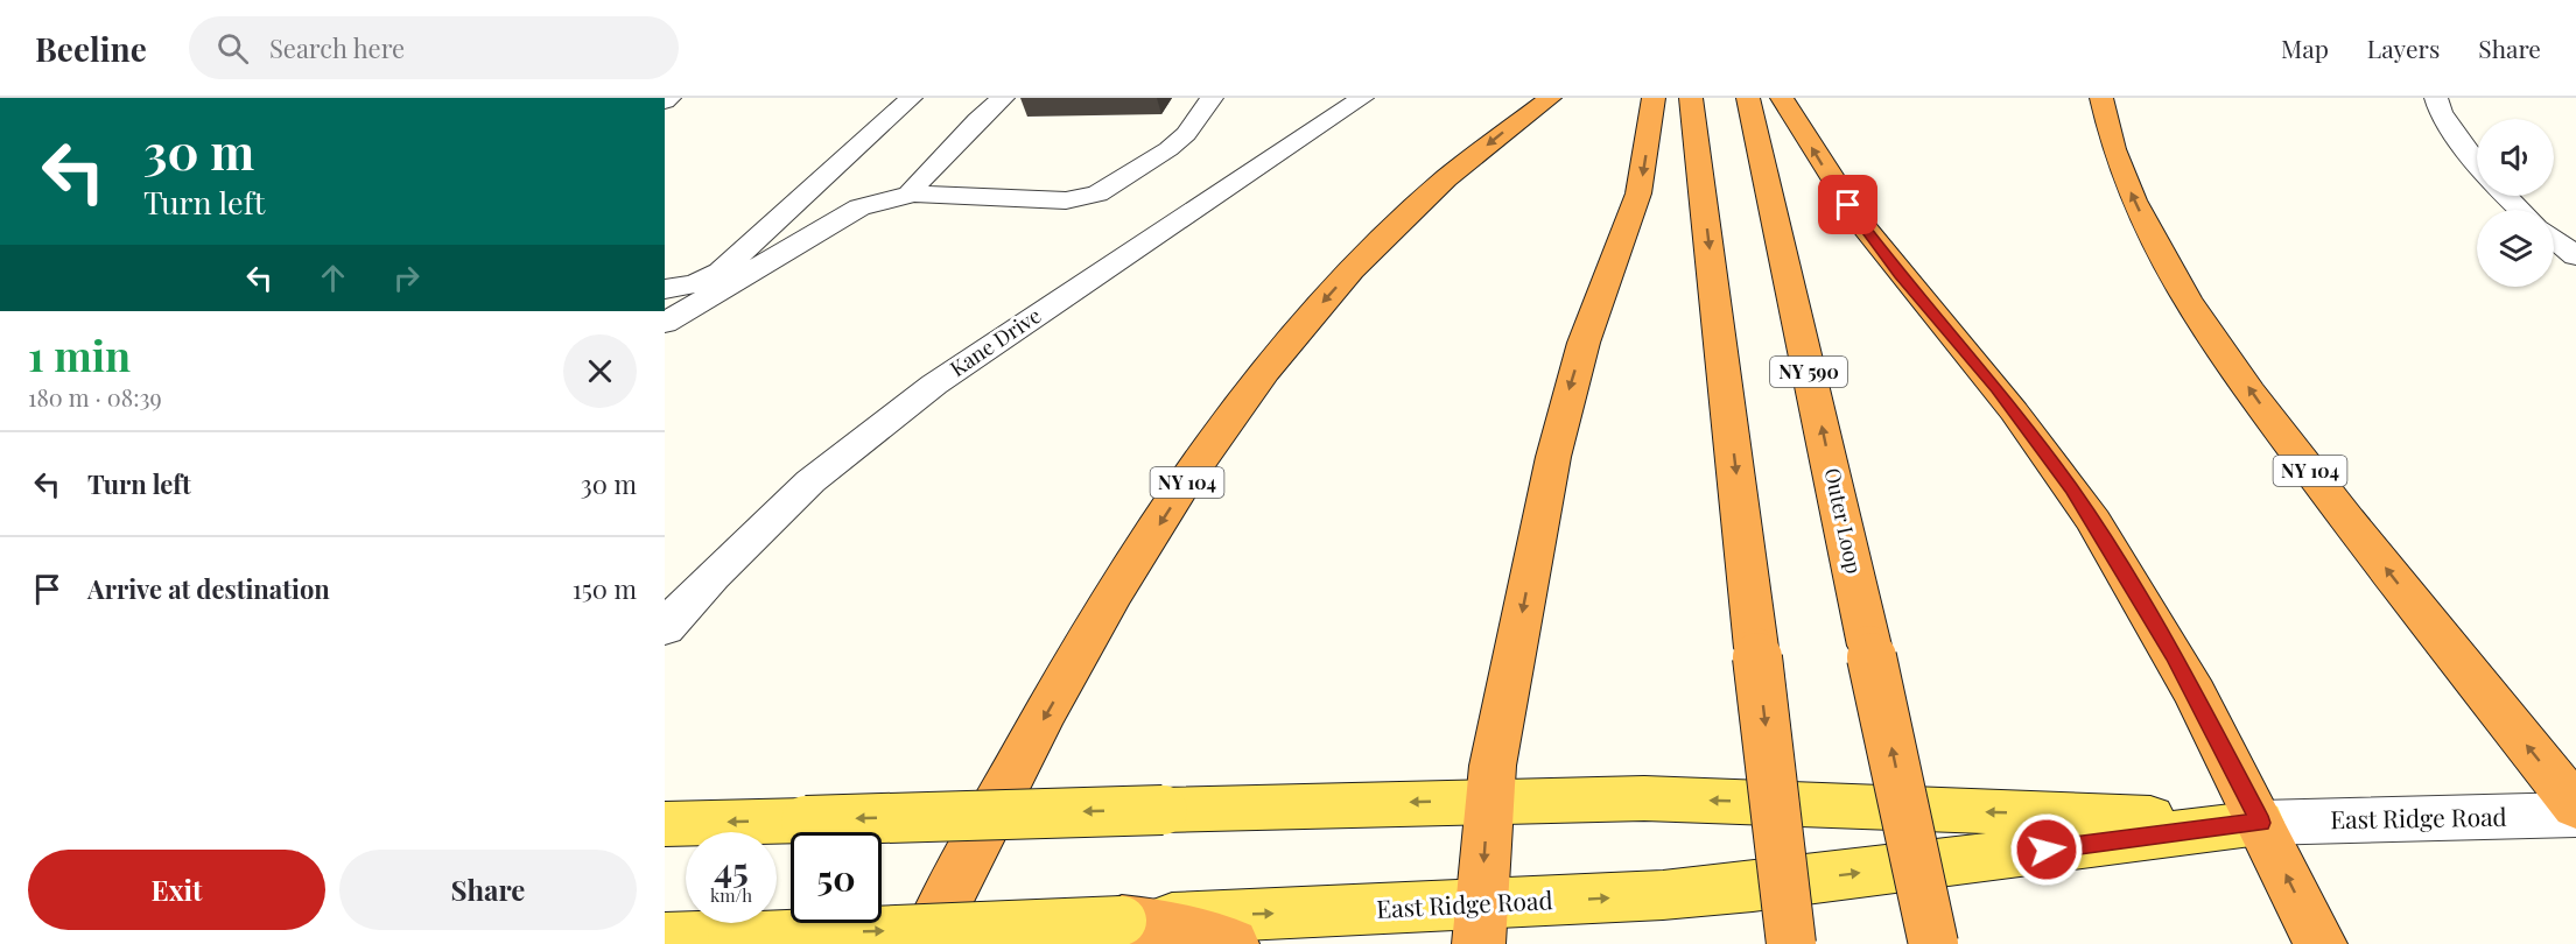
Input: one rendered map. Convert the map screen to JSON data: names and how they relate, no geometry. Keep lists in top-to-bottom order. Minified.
{"streets":{"highway":["NY 590","NY 104","Outer Loop"],"main road":["East Ridge Road"],"street":["Kane Drive"]},"page":{"header":"Beeline","search":"Search here","nav":["Map","Layers","Share"],"turn":["30 m","Turn left"],"heading":["1 min","180 m · 08:39"],"list":[{"name":"Turn left","value":"30 m"},{"name":"Arrive at destination","value":"150 m"}],"speed":"45 km/h","limit":"50","buttons":["Exit","Share"]}}
